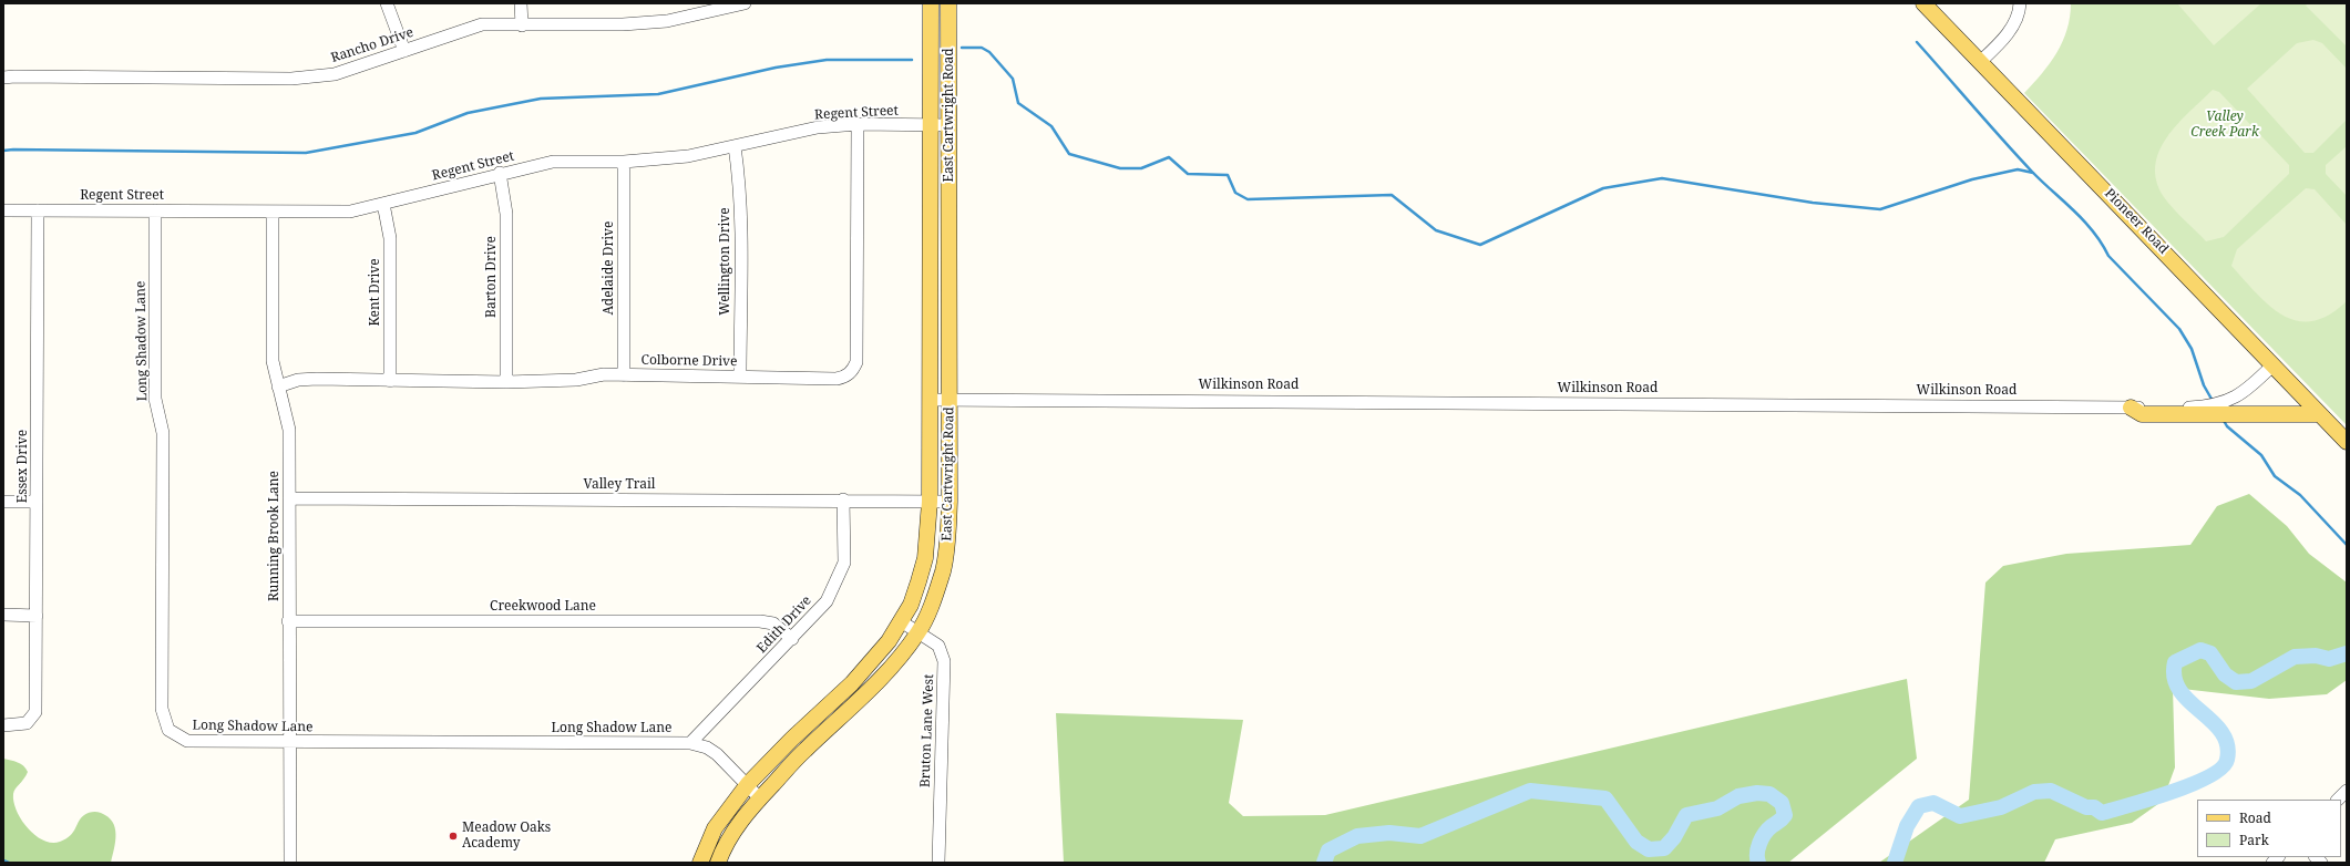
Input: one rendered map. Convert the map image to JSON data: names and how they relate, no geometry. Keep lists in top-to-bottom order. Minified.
{"streets":{"main road":["East Cartwright Road","Pioneer Road"],"street":["Rancho Drive","Regent Street","Wellington Drive","Adelaide Drive","Barton Drive","Kent Drive","Long Shadow Lane","Colborne Drive","Wilkinson Road","Essex Drive","Valley Trail","Running Brook Lane","Creekwood Lane","Edith Drive","Bruton Lane West"]},"crossings":[["Regent Street","East Cartwright Road"],["Regent Street","Wellington Drive"],["Regent Street","Adelaide Drive"],["Regent Street","Barton Drive"],["Regent Street","Kent Drive"],["Regent Street","Long Shadow Lane"],["Regent Street","Colborne Drive"],["Regent Street","Essex Drive"],["Regent Street","Running Brook Lane"],["East Cartwright Road","Long Shadow Lane"],["East Cartwright Road","Wilkinson Road"],["East Cartwright Road","Valley Trail"],["East Cartwright Road","Bruton Lane West"],["Wellington Drive","Colborne Drive"],["Adelaide Drive","Colborne Drive"],["Barton Drive","Colborne Drive"],["Kent Drive","Colborne Drive"],["Long Shadow Lane","Running Brook Lane"],["Long Shadow Lane","Edith Drive"],["Colborne Drive","Running Brook Lane"],["Valley Trail","Running Brook Lane"],["Valley Trail","Edith Drive"],["Running Brook Lane","Creekwood Lane"],["Creekwood Lane","Edith Drive"]],"parks":["Valley Creek Park"],"places":["Meadow Oaks Academy"],"legend":["Road","Park"]}
